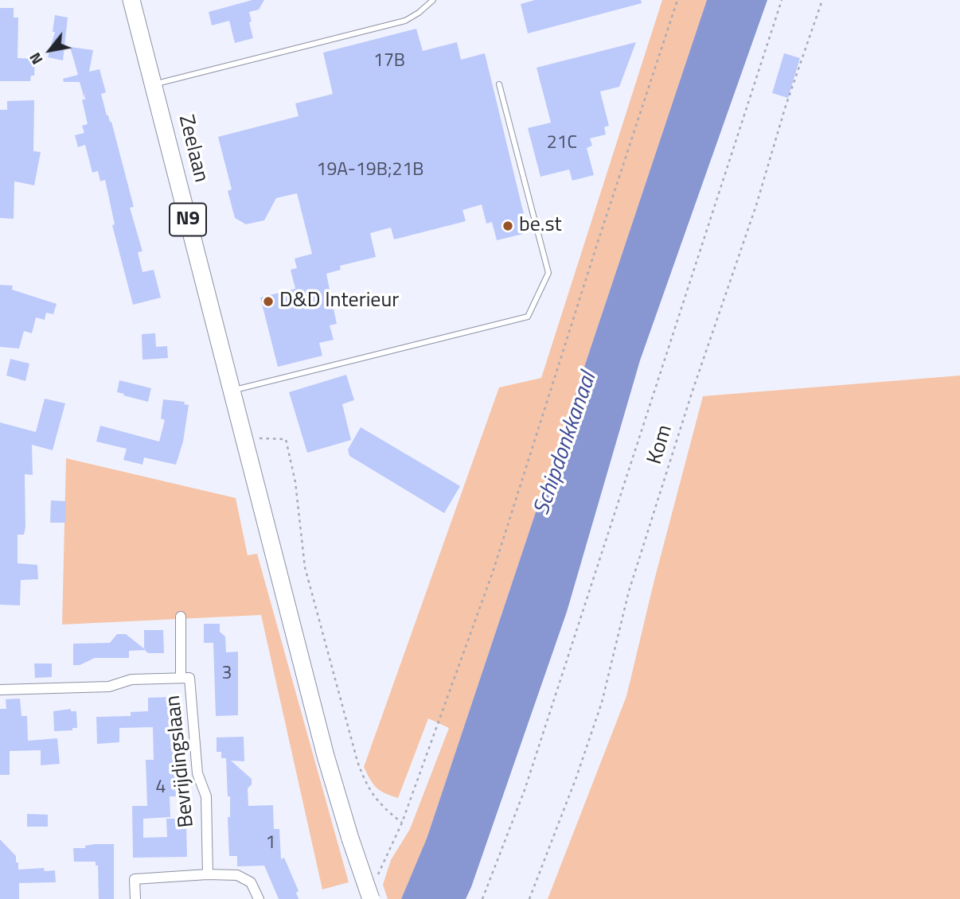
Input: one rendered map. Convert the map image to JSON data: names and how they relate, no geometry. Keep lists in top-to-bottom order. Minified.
{"streets":{"main road":["Zeelaan","N9"],"street":["Bevrijdingslaan"],"path":["Kom"]},"crossings":[["Zeelaan","N9"]],"water":["Schipdonkkanaal"],"places":["be.st","D&D Interieur"],"house_numbers":["17B","21C","19A-19B;21B","3","4","1"],"north":"bottom left"}
